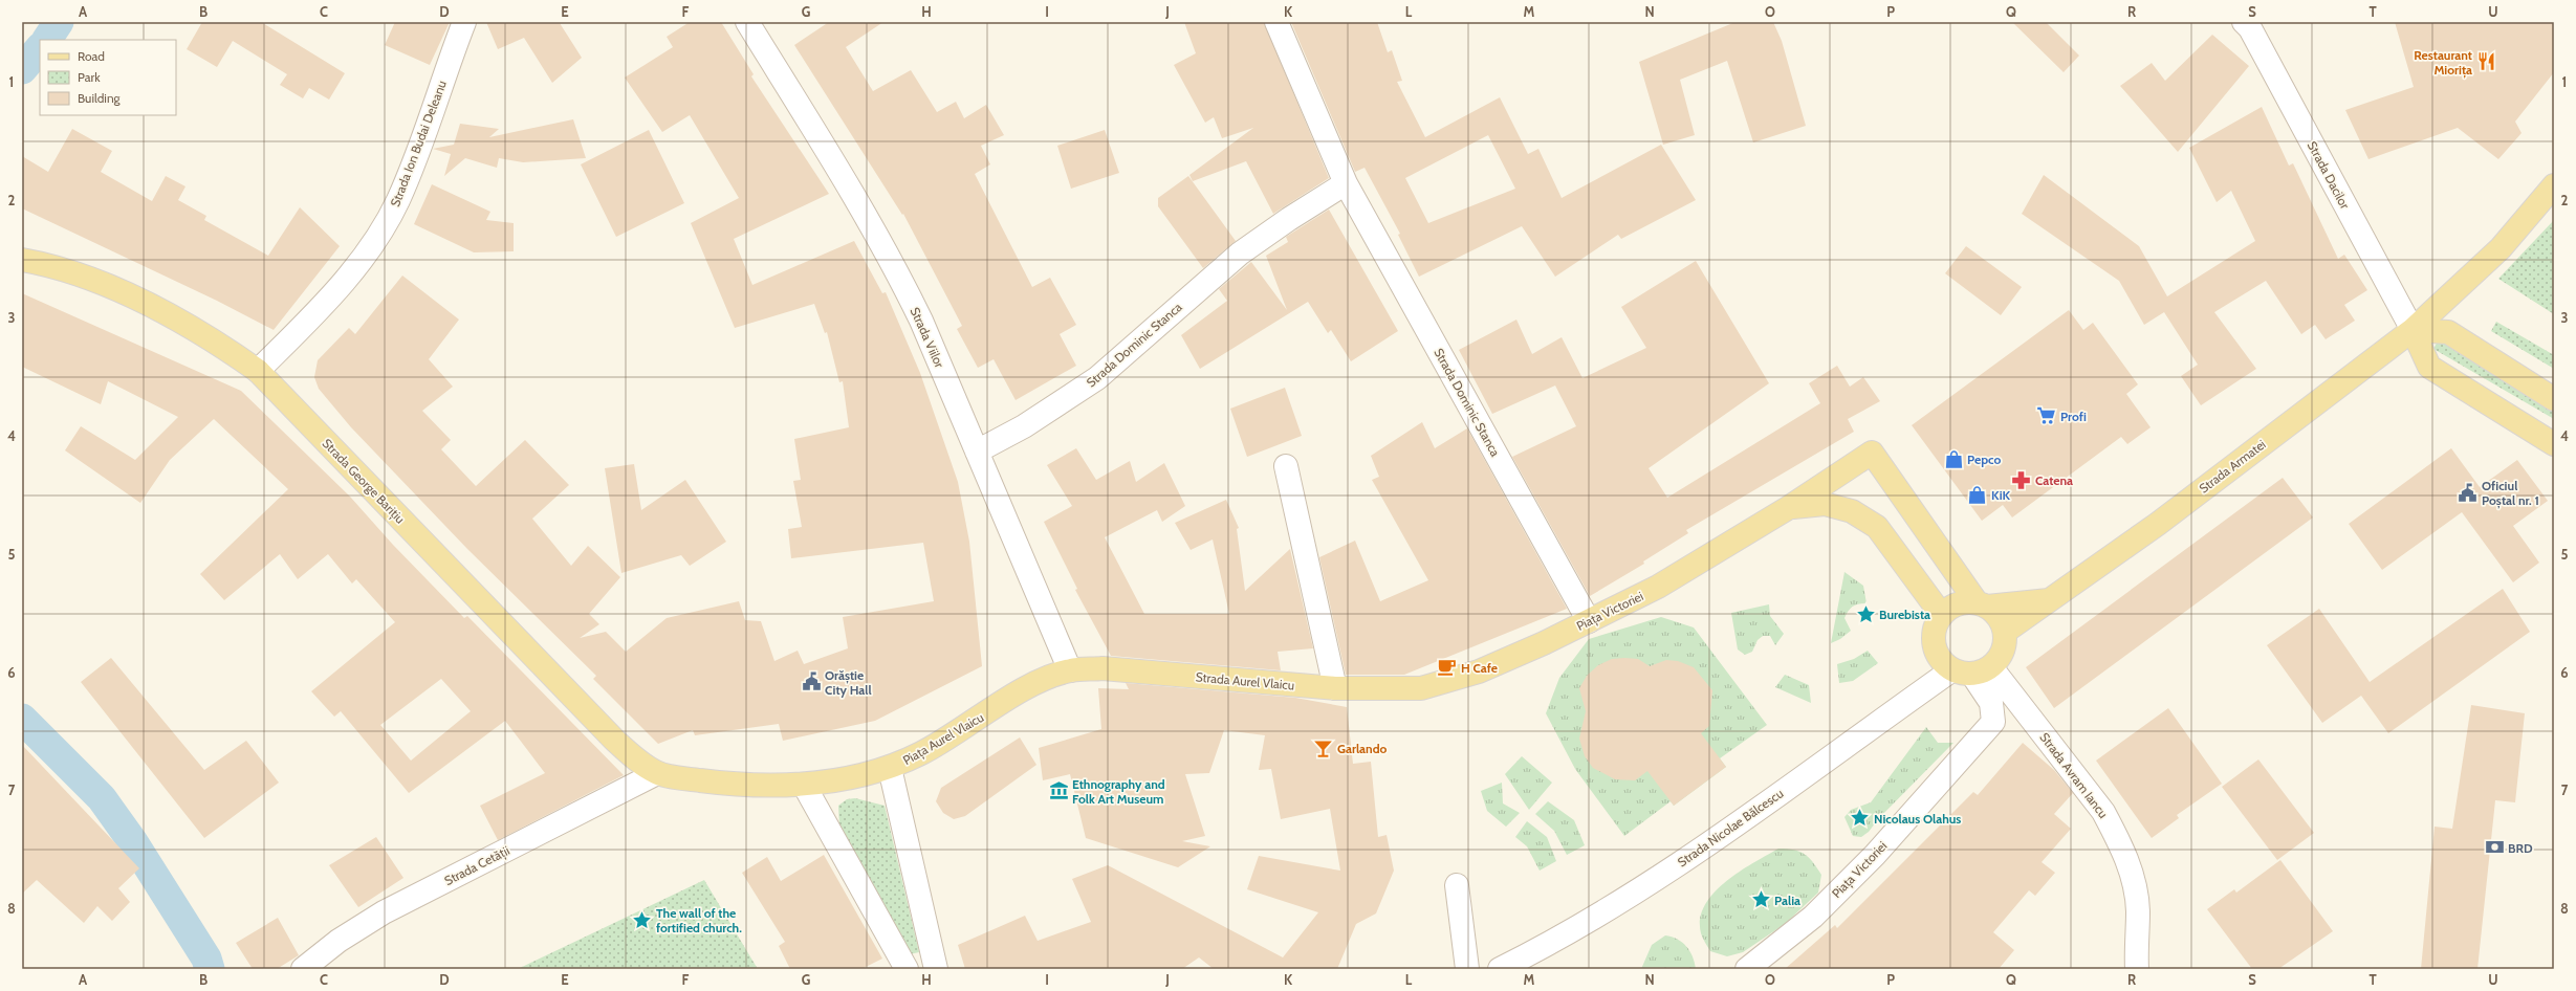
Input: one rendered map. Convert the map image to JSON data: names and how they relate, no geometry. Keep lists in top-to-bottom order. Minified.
{"streets":{"main road":["Strada Armatei","Strada George Barițiu","Piața Victoriei","Strada Aurel Vlaicu","Piața Aurel Vlaicu"],"street":["Strada Ion Budai Deleanu","Strada Dacilor","Strada Viilor","Strada Dominic Stanca","Strada Avram Iancu","Strada Nicolae Bălcescu","Strada Cetății"]},"crossings":[["Strada Ion Budai Deleanu","Strada George Barițiu"],["Strada Dacilor","Strada Armatei"],["Strada Viilor","Strada Dominic Stanca"],["Strada Viilor","Strada Aurel Vlaicu"],["Strada Viilor","Piața Aurel Vlaicu"],["Strada Dominic Stanca","Piața Victoriei"],["Strada Armatei","Piața Victoriei"],["Strada Armatei","Strada Avram Iancu"],["Strada Armatei","Strada Nicolae Bălcescu"],["Strada George Barițiu","Piața Aurel Vlaicu"],["Strada George Barițiu","Strada Cetății"],["Piața Victoriei","Strada Aurel Vlaicu"],["Piața Victoriei","Strada Avram Iancu"],["Piața Victoriei","Strada Nicolae Bălcescu"],["Strada Aurel Vlaicu","Piața Aurel Vlaicu"],["Piața Aurel Vlaicu","Strada Cetății"],["Strada Avram Iancu","Strada Nicolae Bălcescu"]],"places":{"restaurant":["Restaurant Miorița"],"supermarket":["Profi"],"shop":["Pepco","KiK"],"pharmacy":["Catena"],"public building":["Oficiul Poștal nr. 1","Orăștie City Hall"],"place":["Burebista","Nicolaus Olahus","Palia","The wall of the fortified church."],"cafe":["H Cafe"],"bar":["Garlando"],"museum":["Ethnography and Folk Art Museum"],"bank":["BRD"]},"legend":["Road","Park","Building"],"grid":{"columns":["A","B","C","D","E","F","G","H","I","J","K","L","M","N","O","P","Q","R","S","T","U"],"rows":["1","2","3","4","5","6","7","8"]}}
